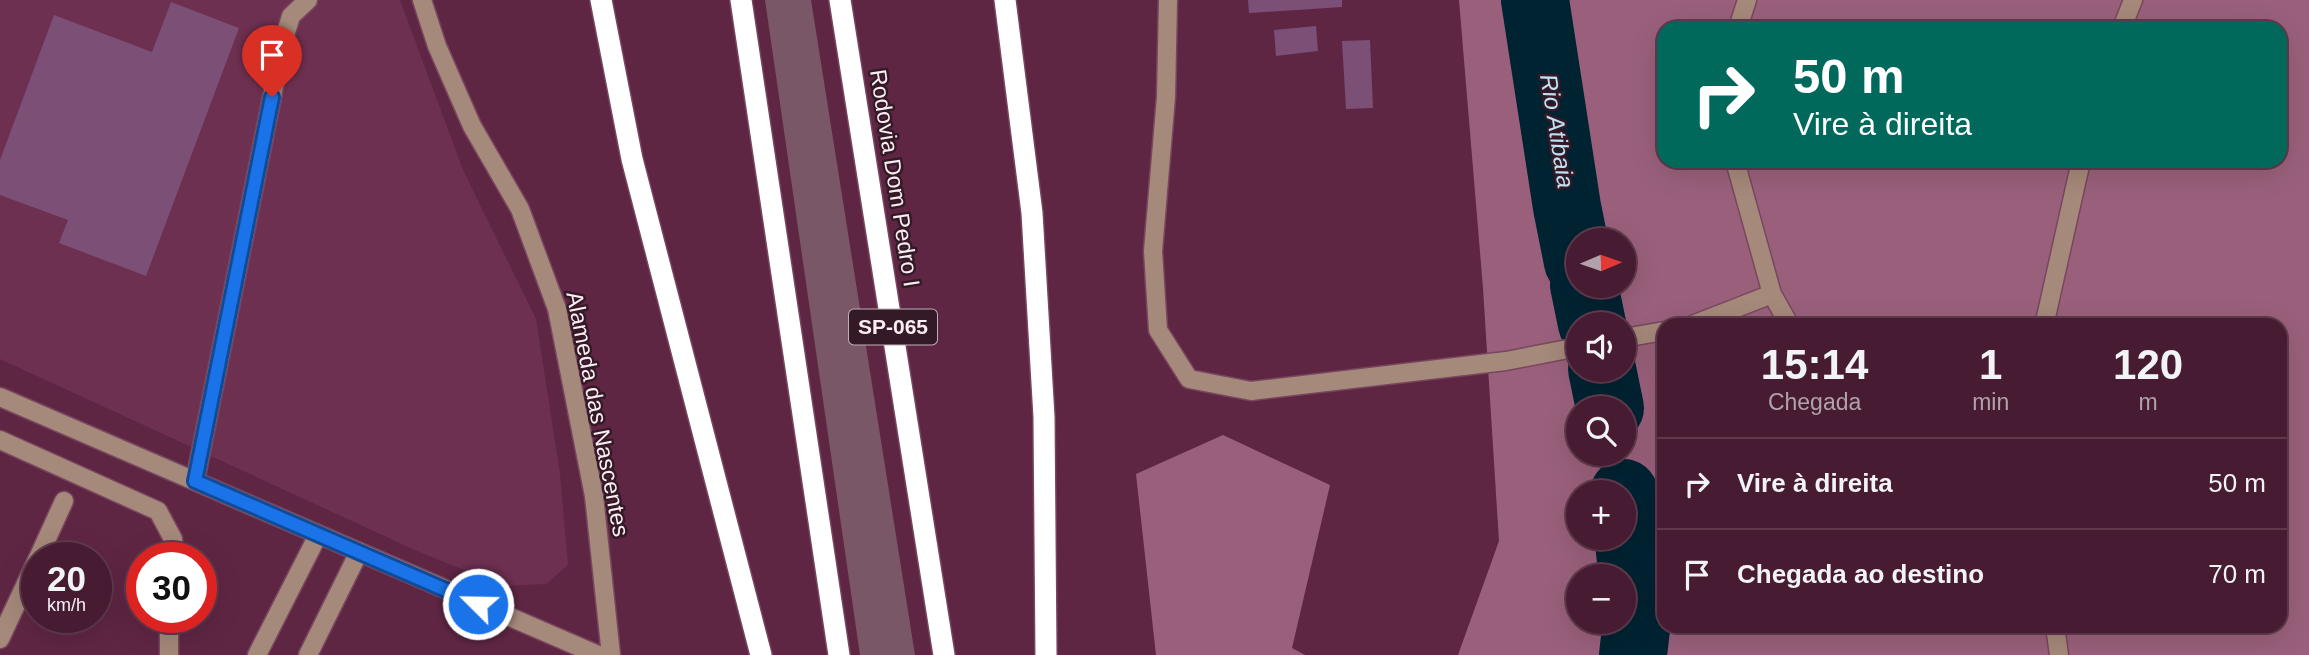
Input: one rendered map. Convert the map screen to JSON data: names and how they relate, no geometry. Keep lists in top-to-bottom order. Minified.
{"streets":{"highway":["Rodovia Dom Pedro I","SP-065"],"street":["Alameda das Nascentes"]},"water":["Rio Atibaia"],"north":"right","page":{"turn":["50 m","Vire à direita"],"map_buttons":["+","−"],"eta":["15:14","Chegada","1","min","120","m"],"list":[{"name":"Vire à direita","value":"50 m"},{"name":"Chegada ao destino","value":"70 m"}],"speed":"20 km/h","limit":"30"}}
